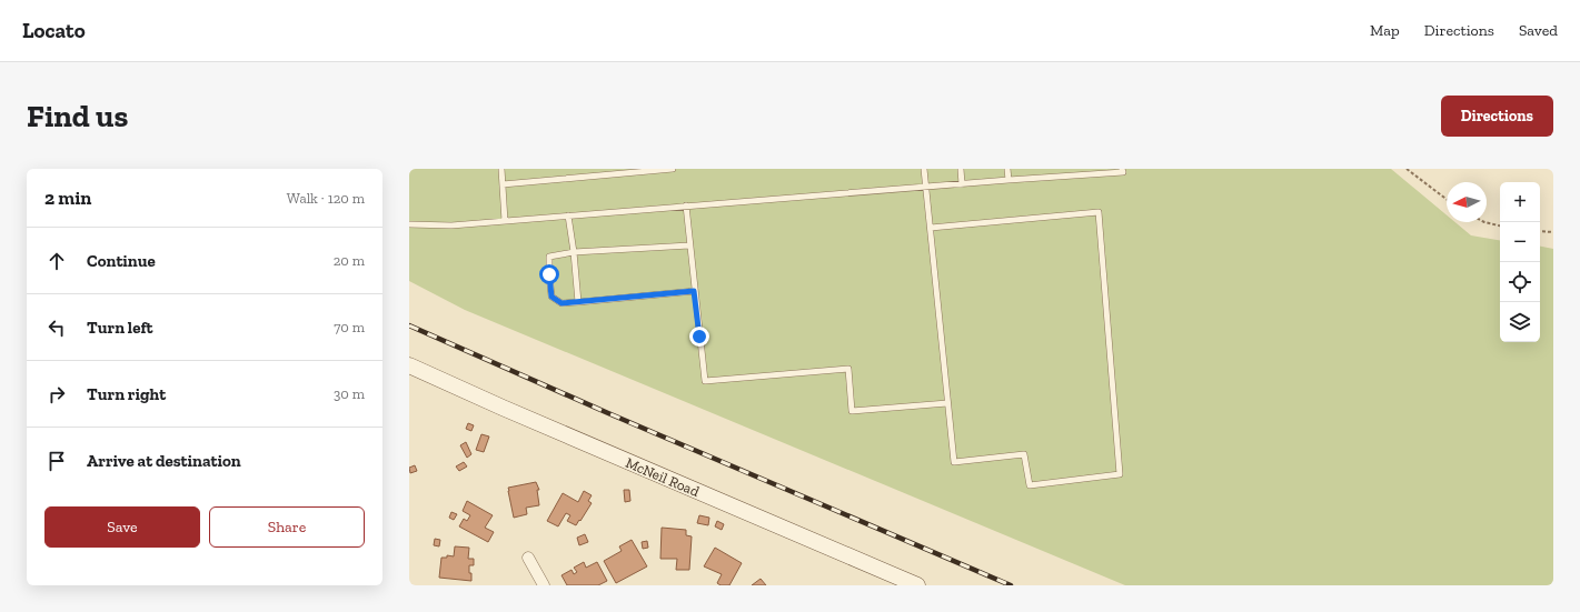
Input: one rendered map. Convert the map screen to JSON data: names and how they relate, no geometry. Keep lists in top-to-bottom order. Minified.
{"streets":{"main road":["McNeil Road"]},"north":"left","page":{"header":"Locato","nav":["Map","Directions","Saved"],"buttons":["Directions",["Save","Share"]],"title":"Find us","heading":["2 min","Walk · 120 m"],"map_buttons":["+","−"],"list":[["Continue","20 m"],["Turn left","70 m"],["Turn right","30 m"],"Arrive at destination"]}}
